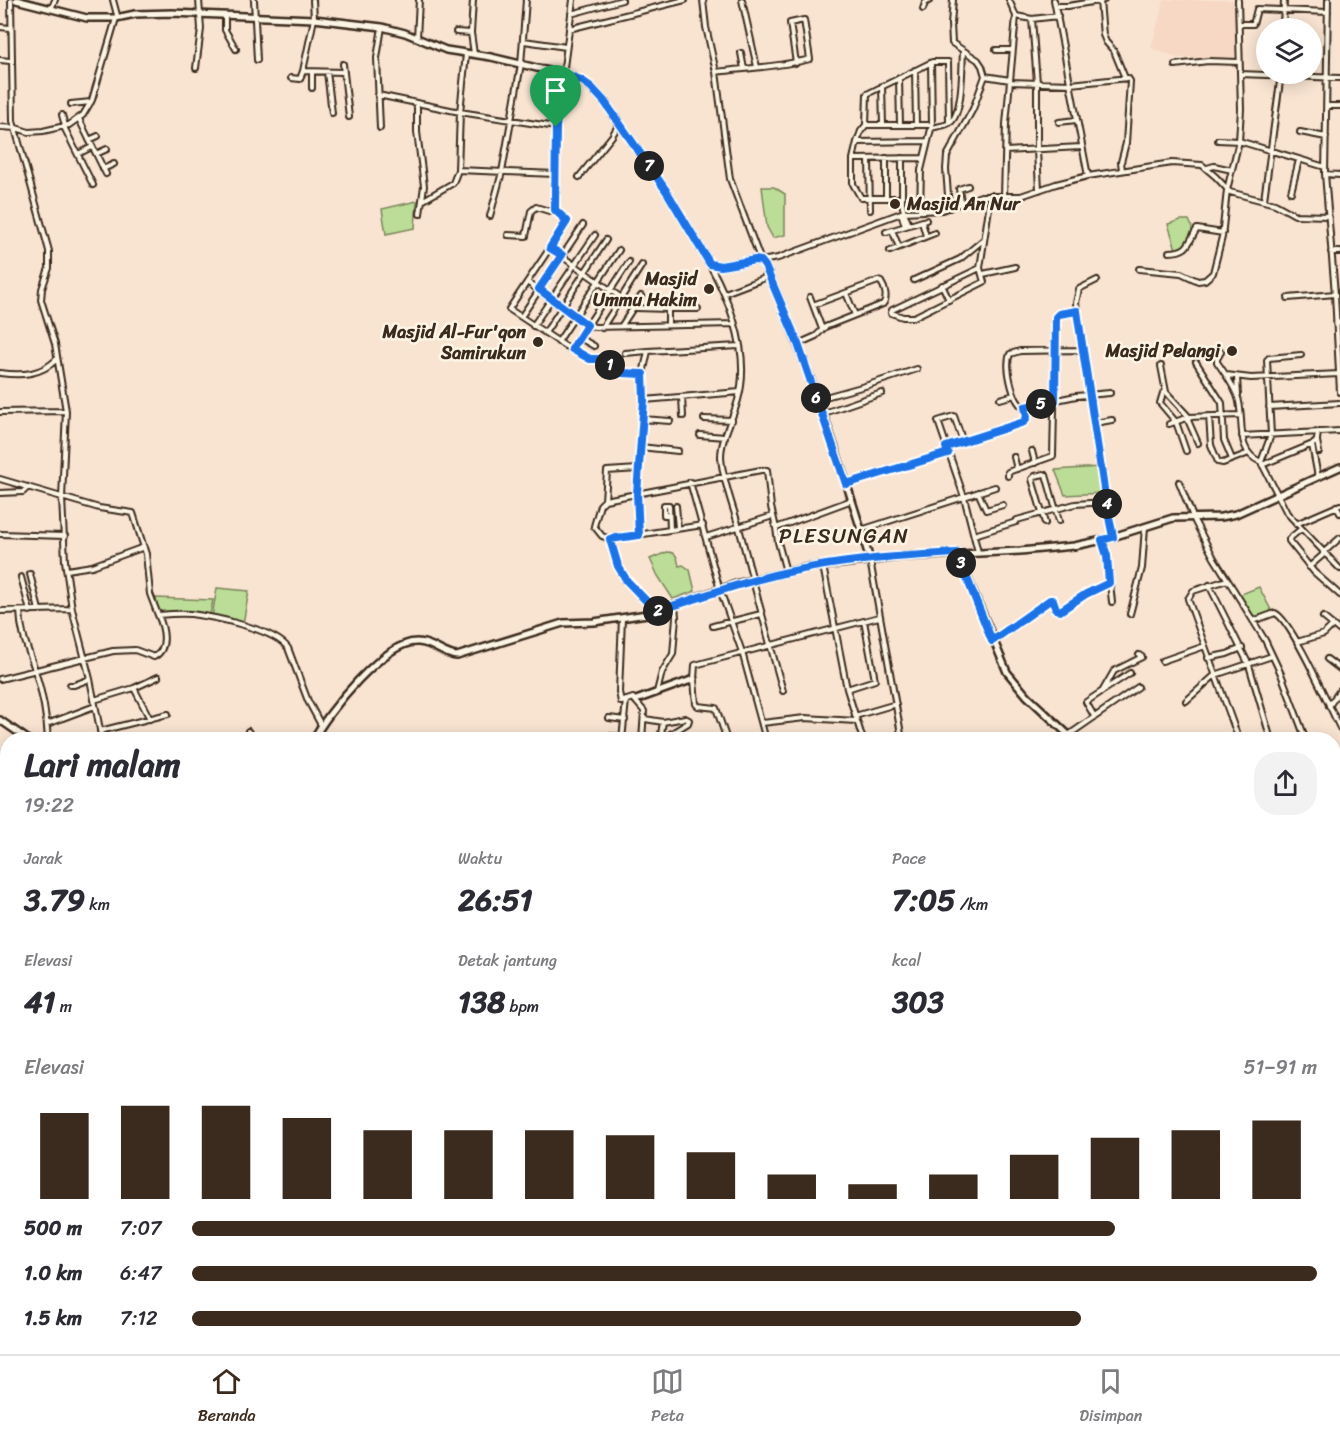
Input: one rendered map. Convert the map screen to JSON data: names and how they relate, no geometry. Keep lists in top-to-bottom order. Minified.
{"districts":["PLESUNGAN"],"places":["Masjid An Nur","Masjid Ummu Hakim","Masjid Al-Fur'qon Samirukun","Masjid Pelangi"],"page":{"pins":["7","1","6","5","4","3","2"],"heading":["Lari malam","19:22"],"stats":[["Jarak","3.79 km"],["Waktu","26:51"],["Pace","7:05 /km"],["Elevasi","41 m"],["Detak jantung","138 bpm"],["kcal","303"]],"chart":["Elevasi","51–91 m"],"list":[{"name":"500 m","note":"7:07"},{"name":"1.0 km","note":"6:47"},{"name":"1.5 km","note":"7:12"}],"tabs":["Beranda","Peta","Disimpan"]}}
